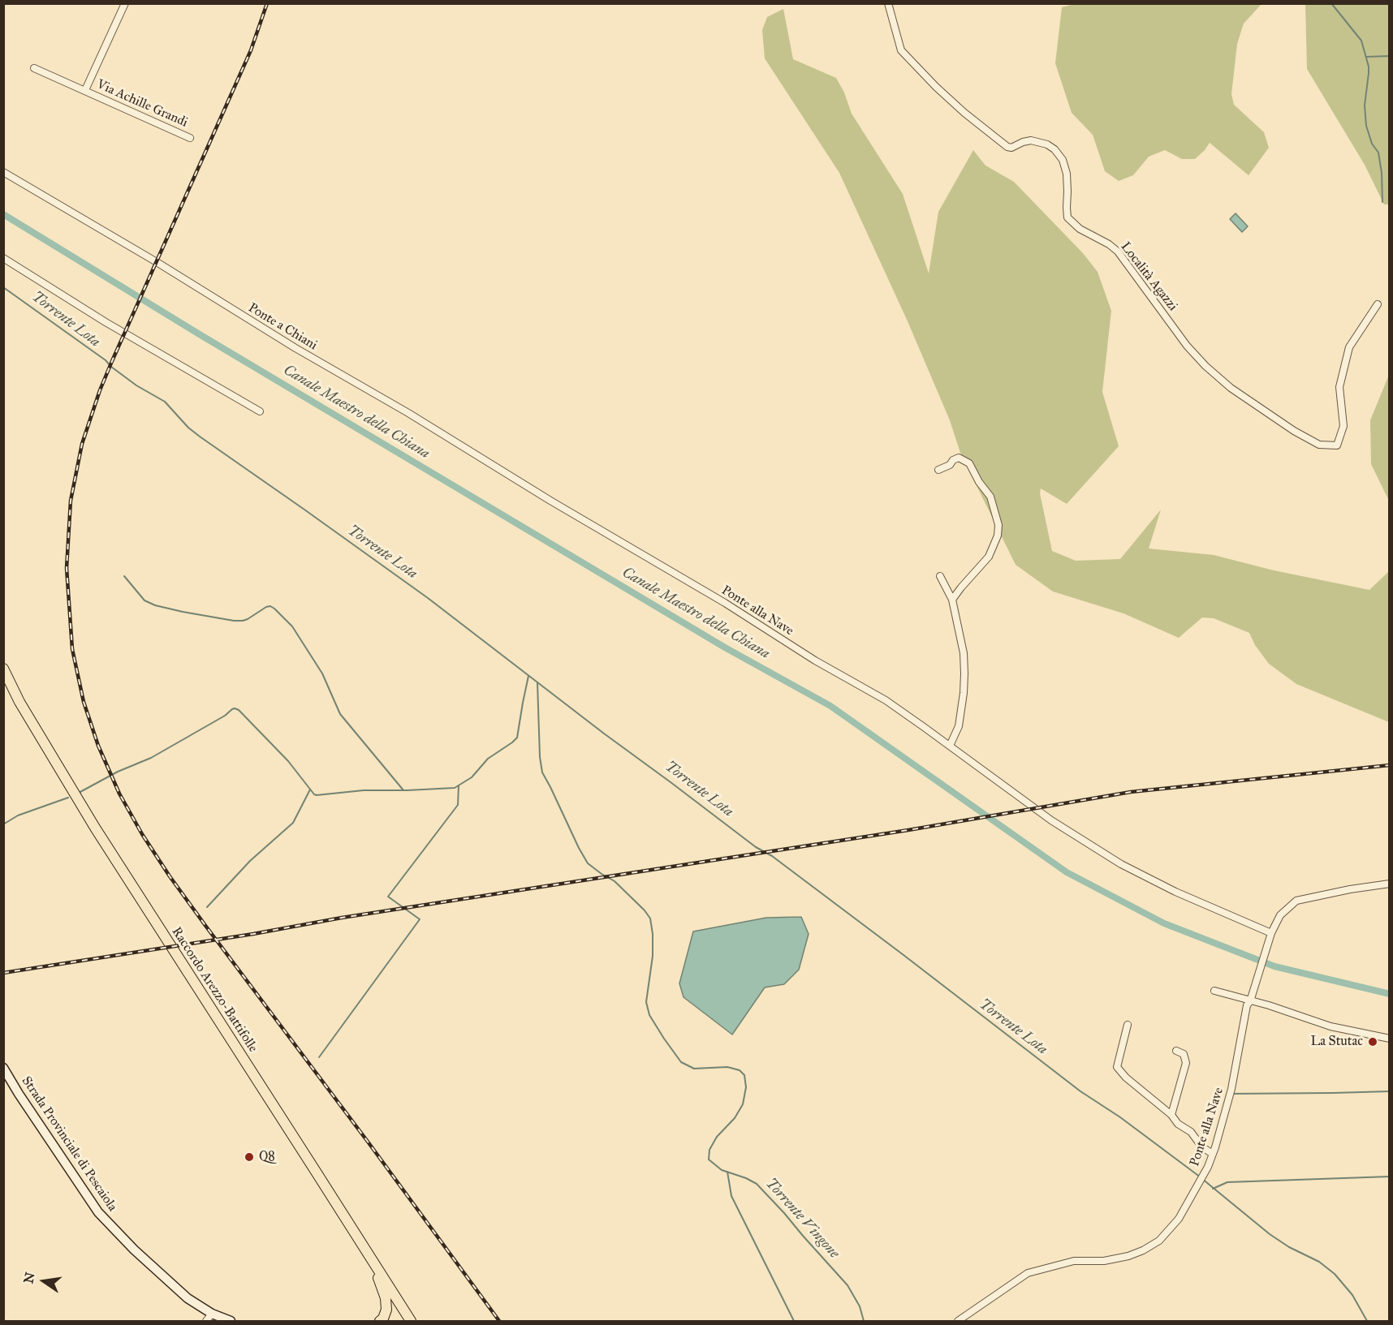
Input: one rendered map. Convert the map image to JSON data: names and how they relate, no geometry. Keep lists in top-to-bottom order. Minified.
{"streets":{"main road":["Raccordo Arezzo-Battifolle","Strada Provinciale di Pescaiola"],"street":["Via Achille Grandi","Località Agazzi","Ponte a Chiani","Ponte alla Nave"]},"crossings":[["Ponte a Chiani","Ponte alla Nave"]],"water":["Torrente Lota","Canale Maestro della Chiana","Torrente Vingone"],"places":["La Stutac","Q8"],"north":"left"}
